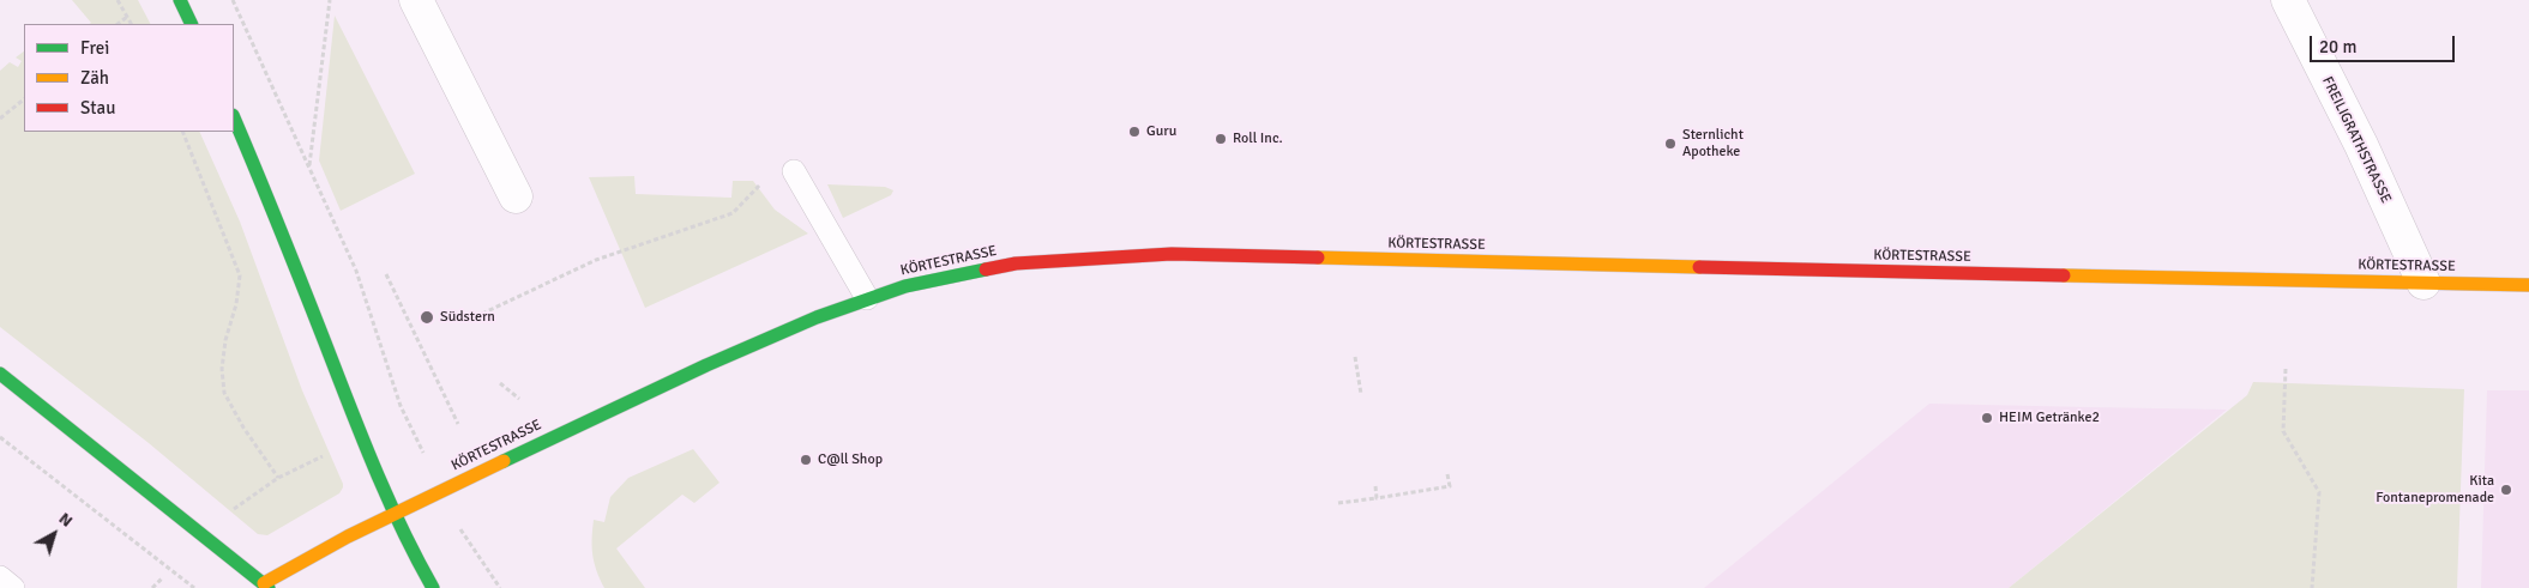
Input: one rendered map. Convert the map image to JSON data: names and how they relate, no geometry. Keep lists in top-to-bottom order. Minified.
{"streets":{"street":["FREILIGRATHSTRASSE","KÖRTESTRASSE"]},"crossings":[["FREILIGRATHSTRASSE","KÖRTESTRASSE"]],"places":["Guru","Roll Inc.","Sternlicht Apotheke","Südstern","HEIM Getränke2","C@ll Shop","Kita Fontanepromenade"],"legend":["Frei","Zäh","Stau"],"scale_bar":"20 m","north":"top right"}
